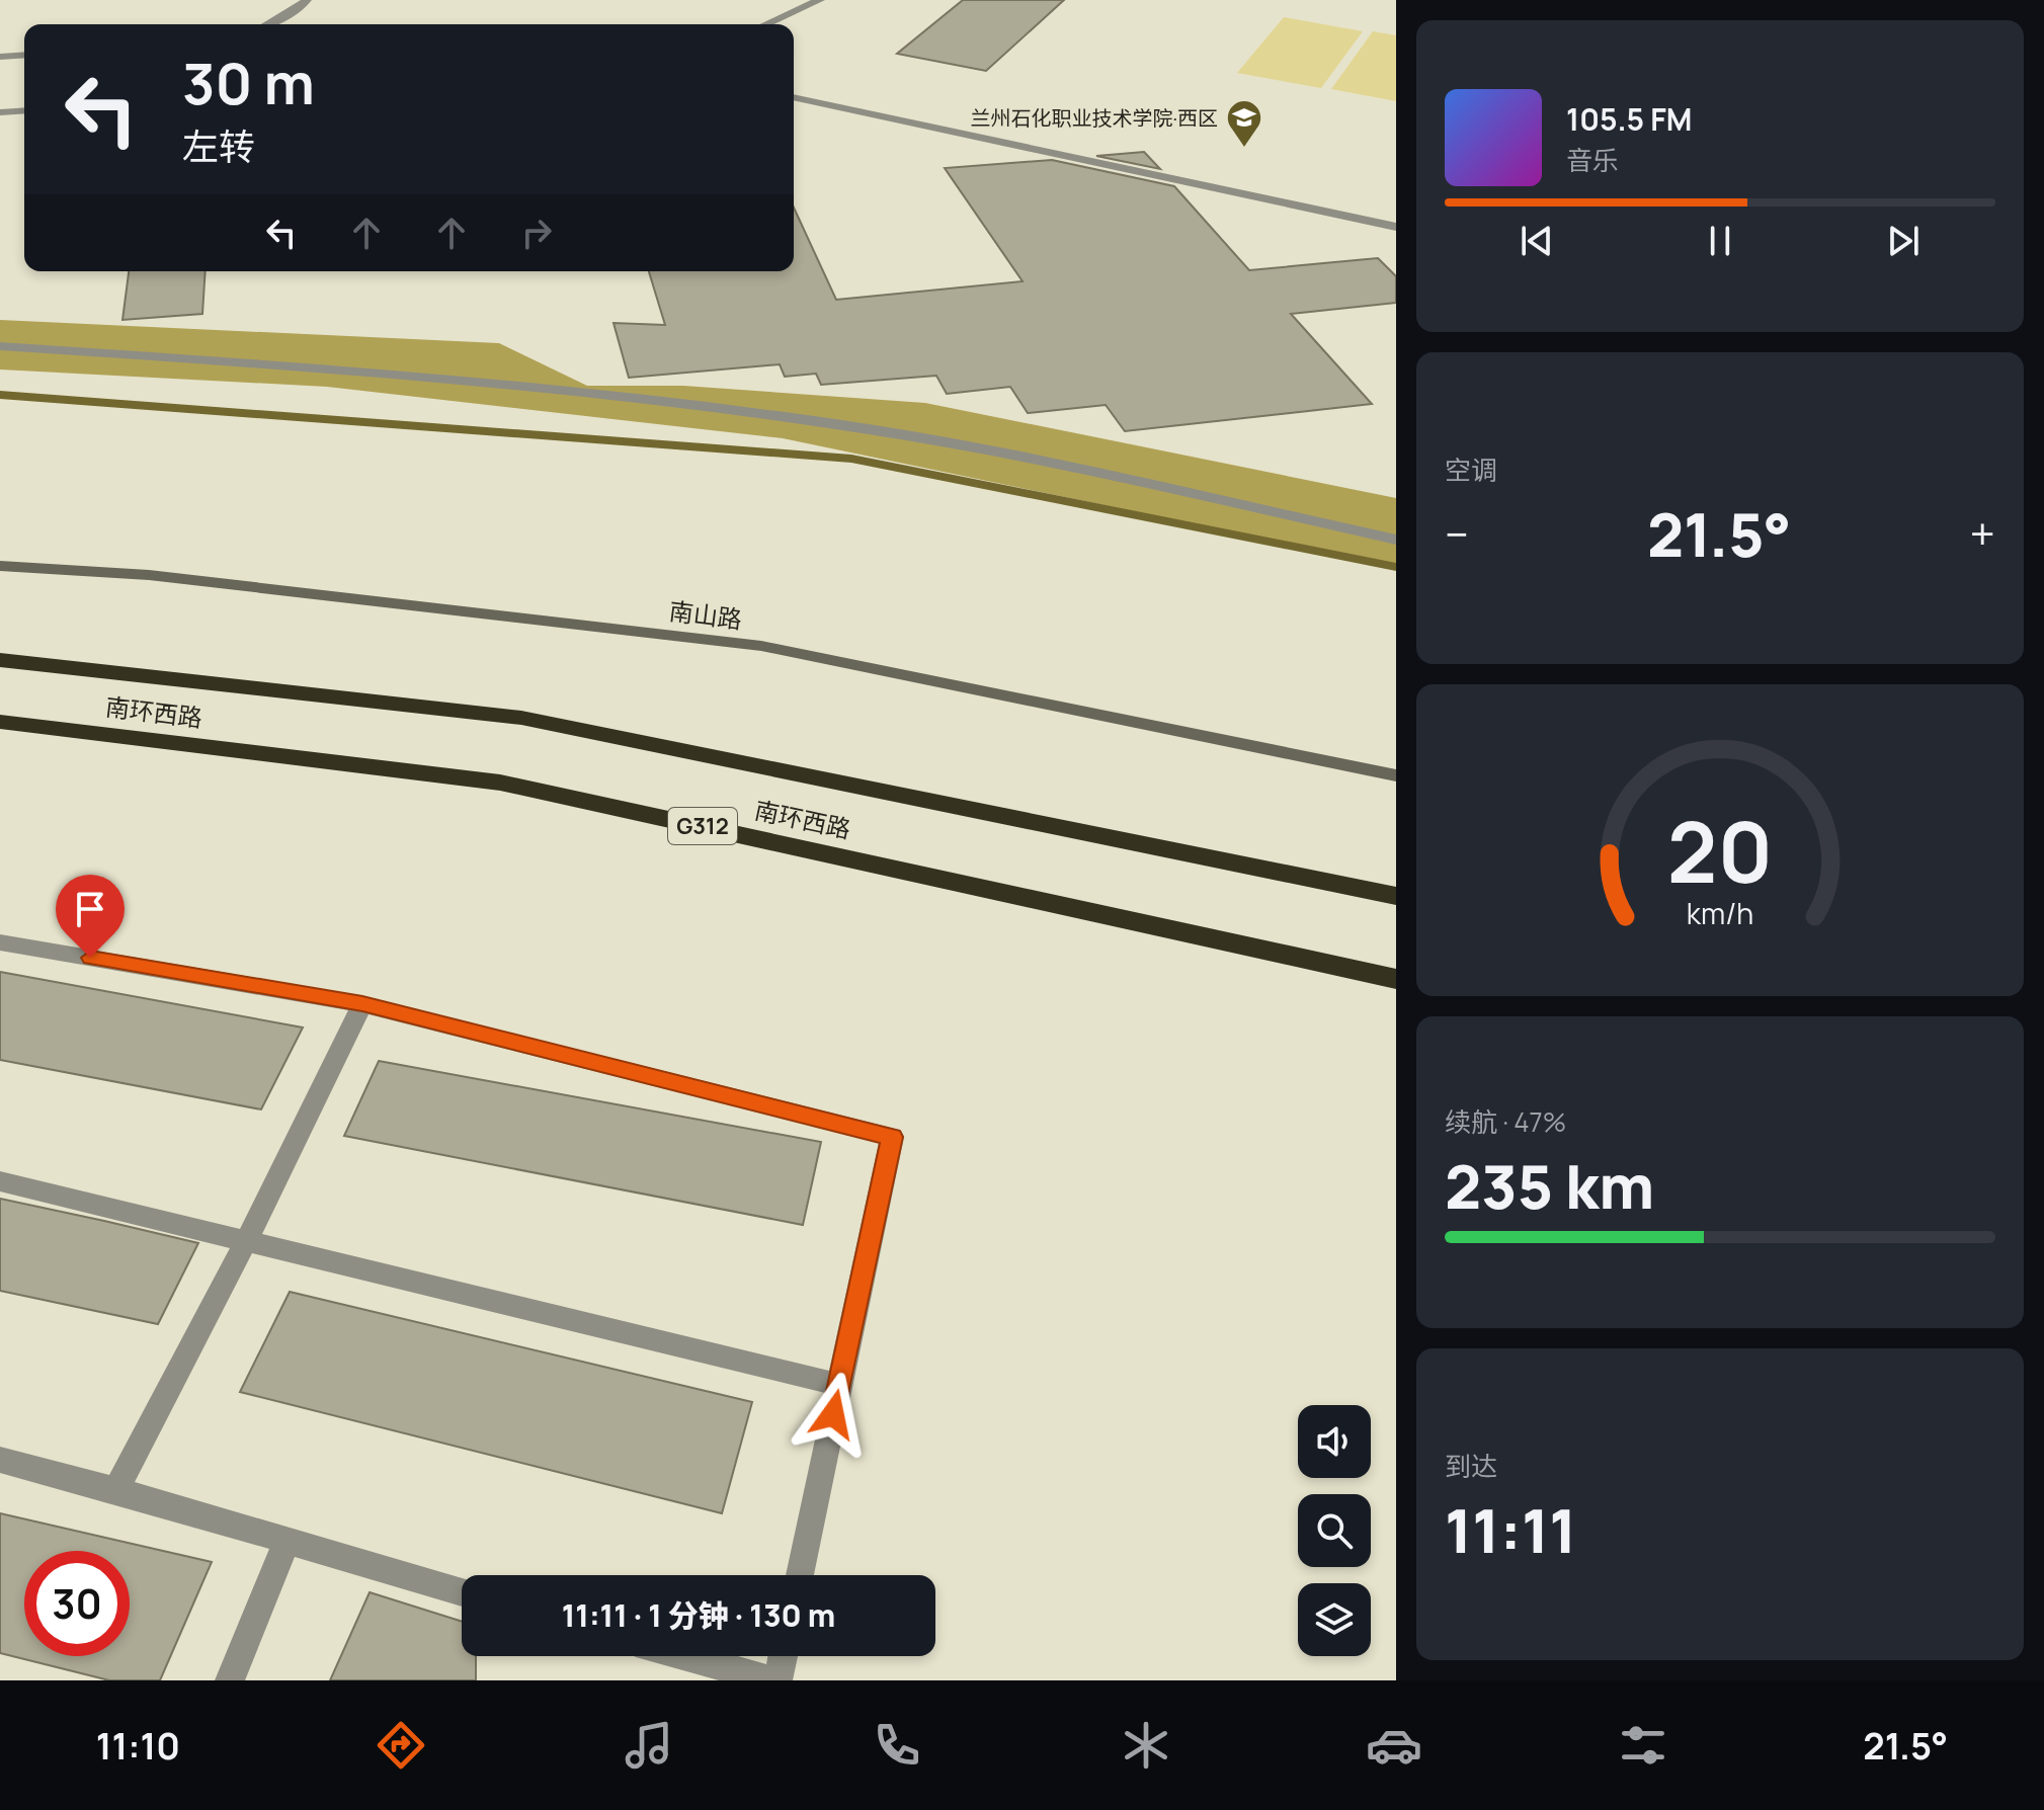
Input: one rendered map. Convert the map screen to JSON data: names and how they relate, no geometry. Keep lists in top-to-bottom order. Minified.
{"streets":{"highway":["南环西路","G312"],"street":["南山路"]},"places":{"school or university":["兰州石化职业技术学院·西区"]},"page":{"turn":["30 m","左转"],"song":["105.5 FM","音乐"],"tile":["空调",["续航 · 47%","235 km"],["到达","11:11"]],"heat":["−","21.5°","+"],"limit":"30","trip":"11:11 · 1 分钟 · 130 m","tabs":["11:10","21.5°"],"gauge":["20","km/h"]}}
